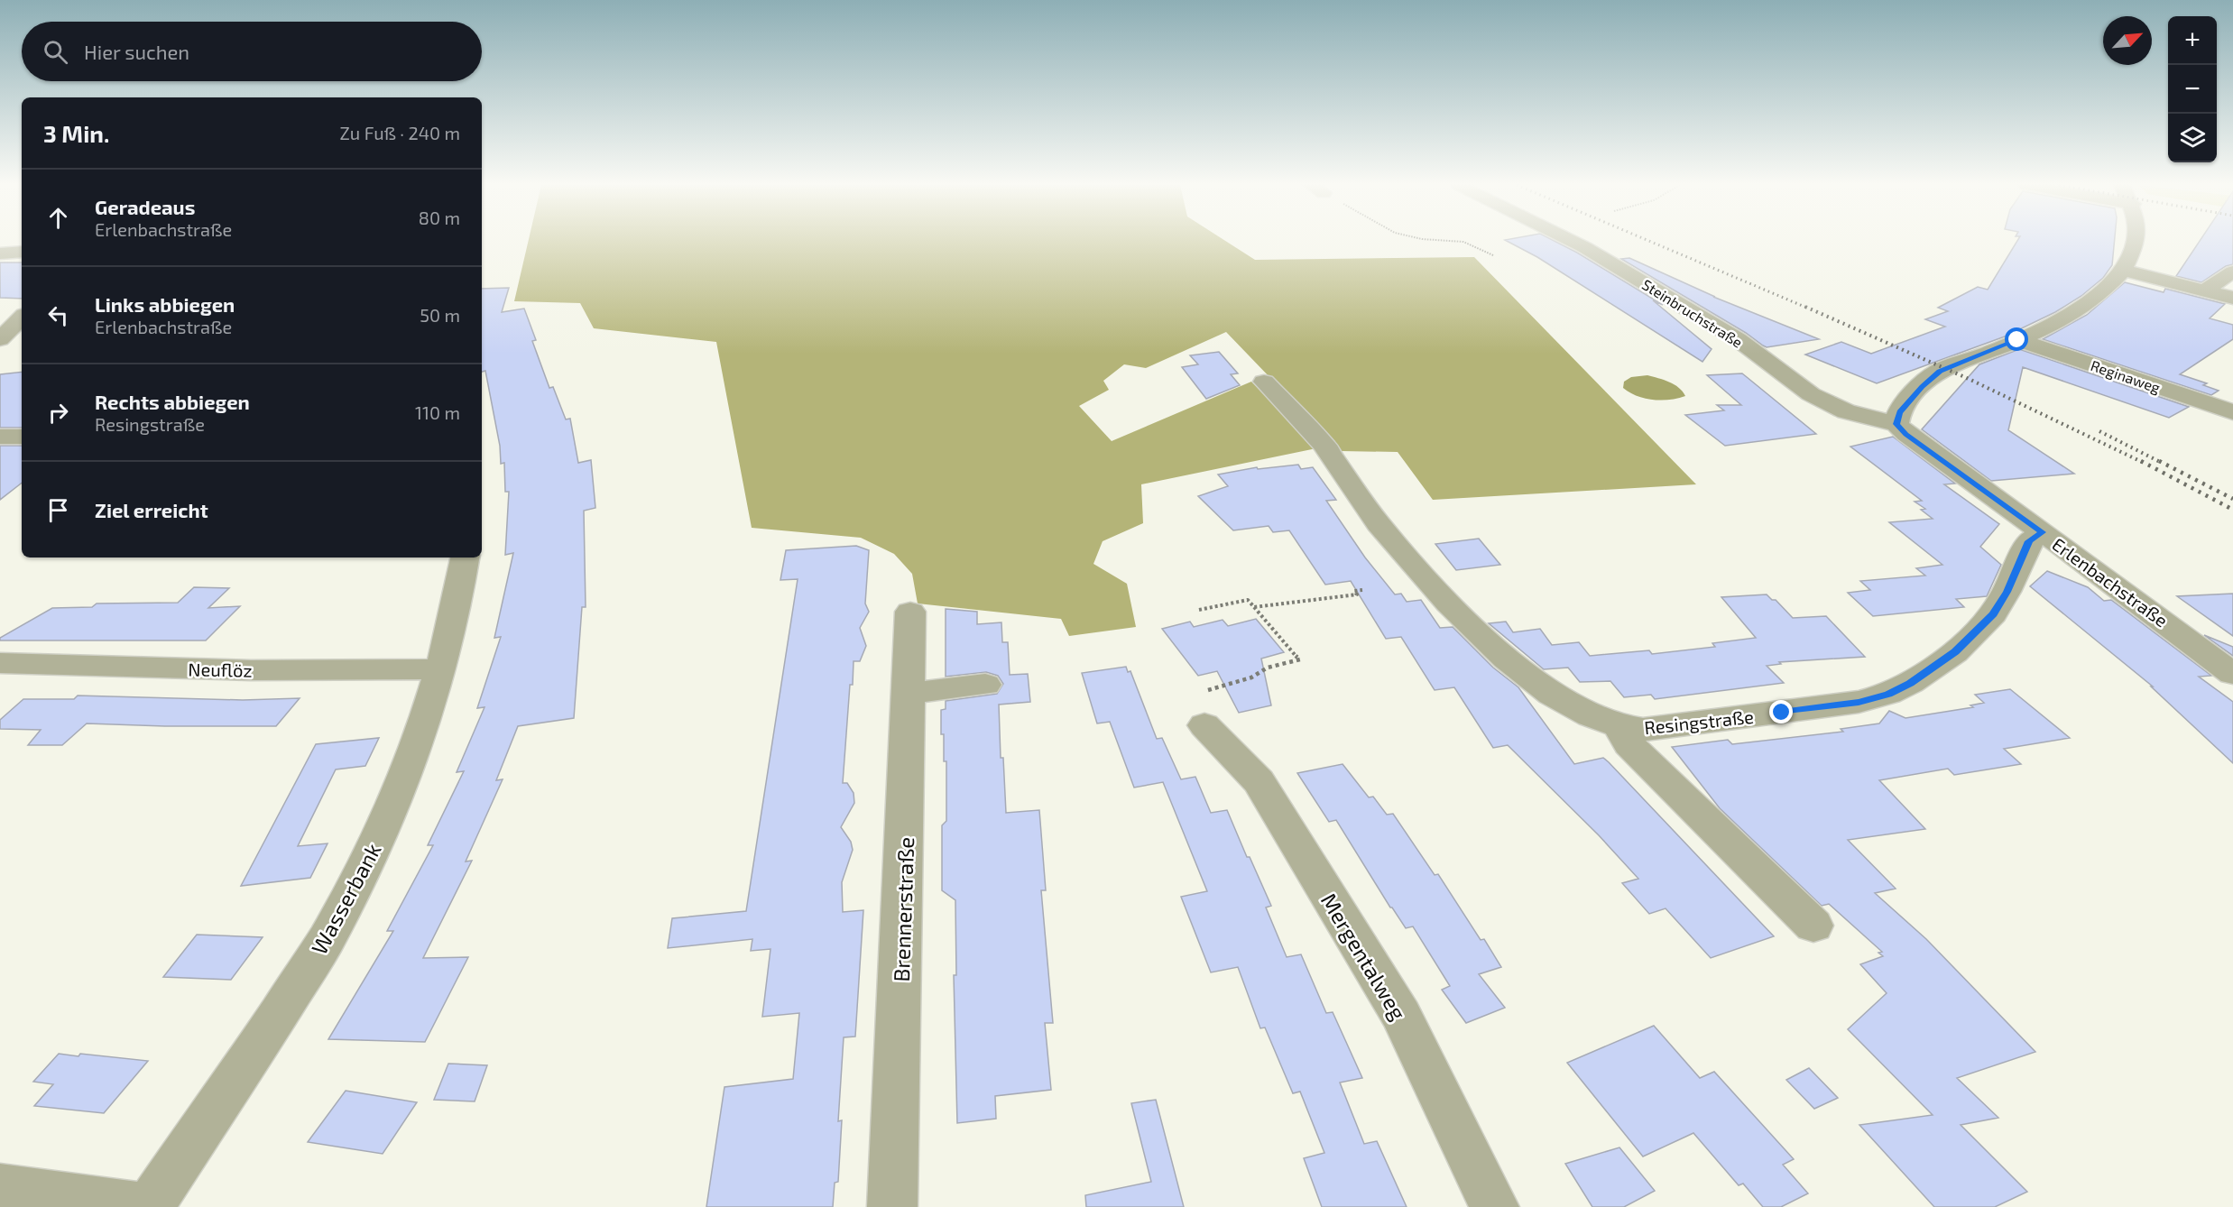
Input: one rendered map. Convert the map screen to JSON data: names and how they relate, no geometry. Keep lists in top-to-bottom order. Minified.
{"streets":{"street":["Steinbruchstraße","Reginaweg","Erlenbachstraße","Neuflöz","Resingstraße","Wasserbank","Brennerstraße","Mergentalweg"]},"crossings":[["Steinbruchstraße","Erlenbachstraße"],["Erlenbachstraße","Resingstraße"],["Neuflöz","Wasserbank"]],"north":"top right","page":{"map_buttons":["+","−"],"search":"Hier suchen","heading":["3 Min.","Zu Fuß · 240 m"],"list":[["Geradeaus","Erlenbachstraße","80 m"],["Links abbiegen","Erlenbachstraße","50 m"],["Rechts abbiegen","Resingstraße","110 m"],"Ziel erreicht"]}}
